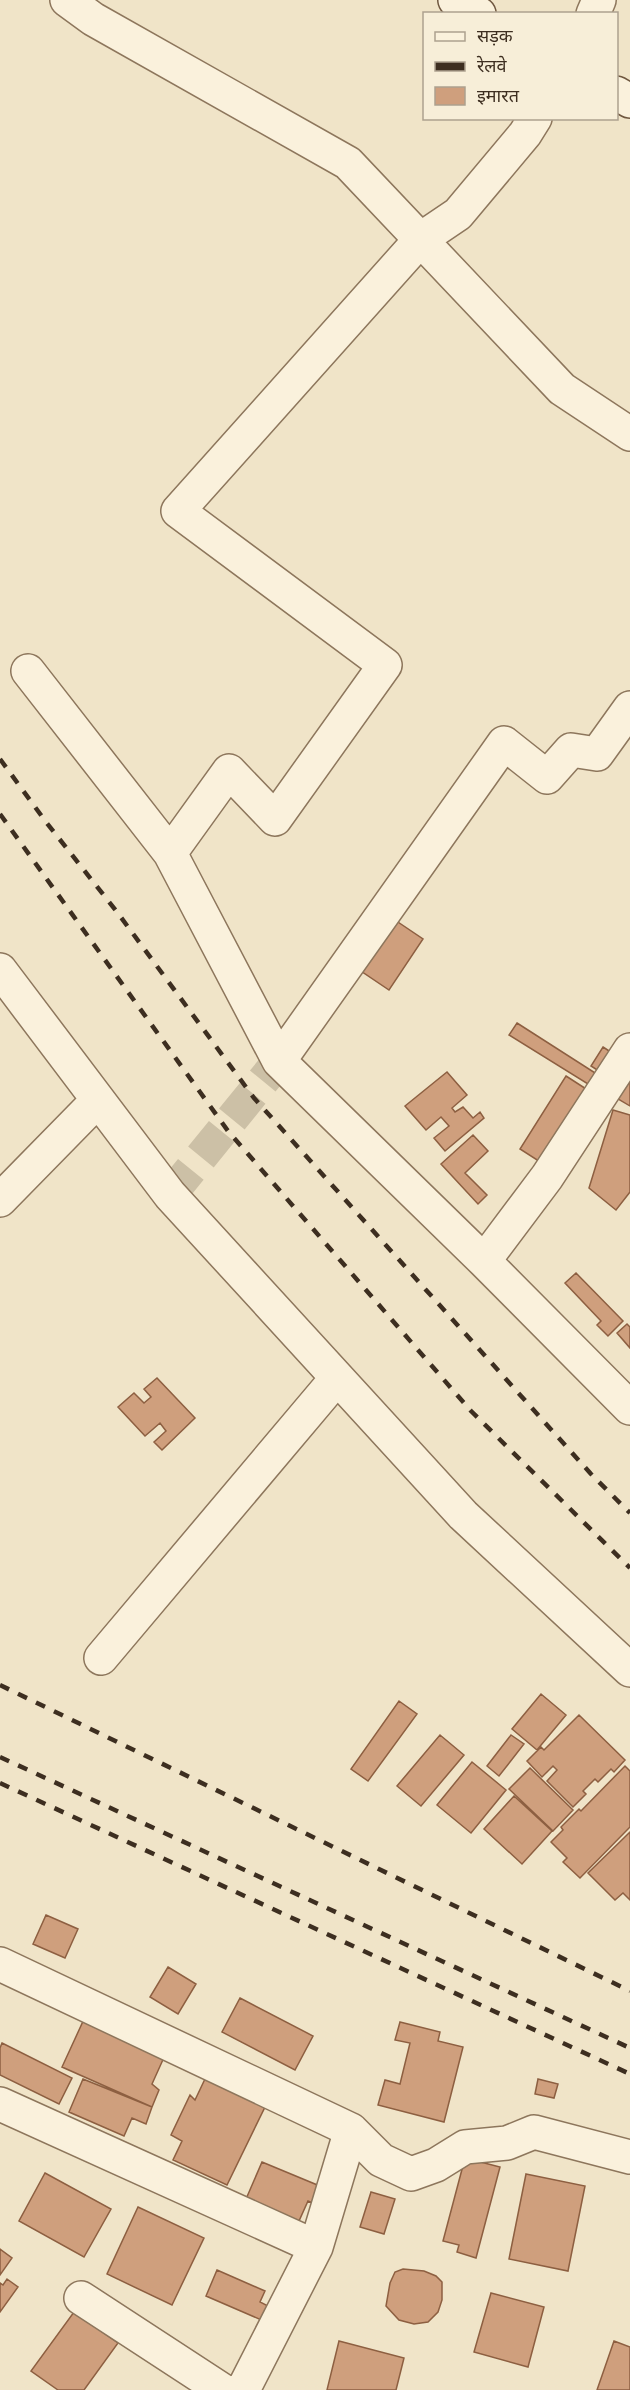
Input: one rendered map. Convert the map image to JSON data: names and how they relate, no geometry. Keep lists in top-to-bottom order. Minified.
{"legend":["सड़क","रेलवे","इमारत"]}
